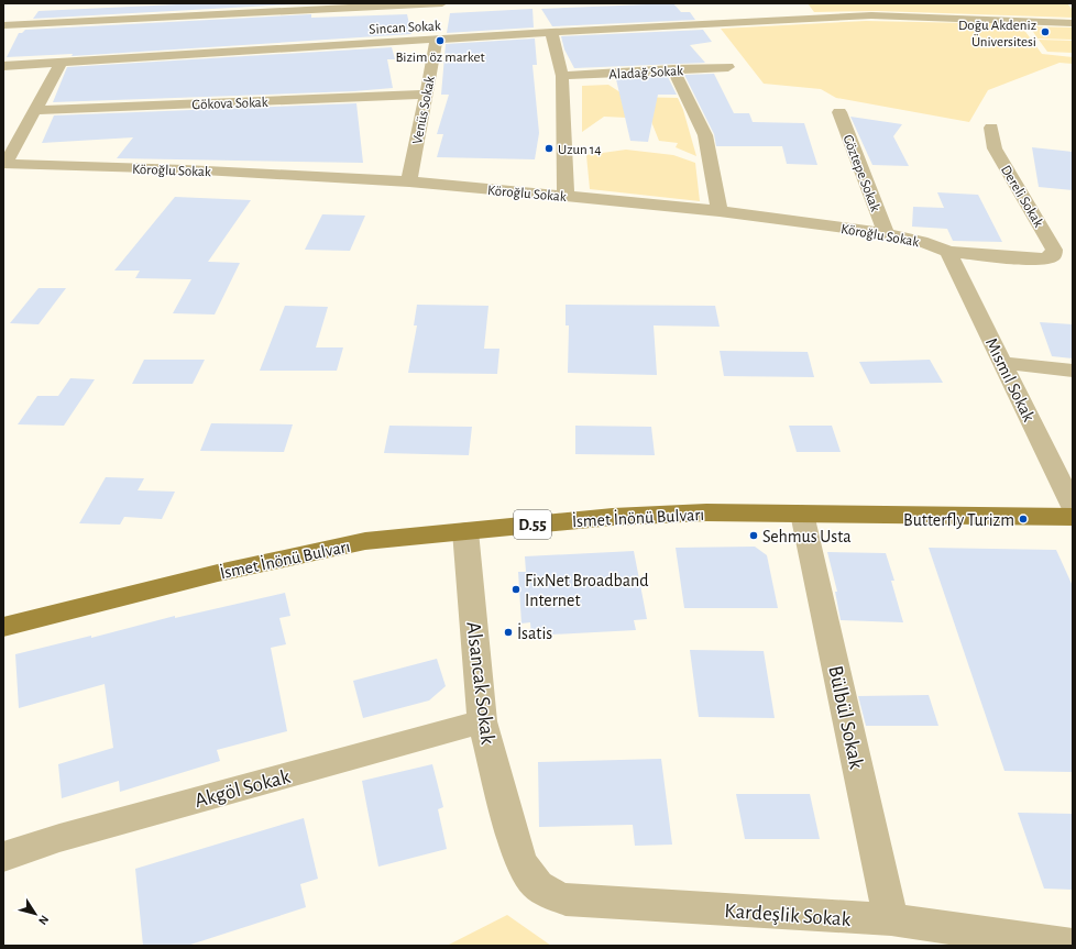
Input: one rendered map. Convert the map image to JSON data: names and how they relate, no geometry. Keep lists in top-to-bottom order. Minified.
{"streets":{"main road":["İsmet İnönü Bulvarı","D.55"],"street":["Sincan Sokak","Aladağ Sokak","Gökova Sokak","Venüs Sokak","Köroğlu Sokak","Göztepe Sokak","Dereli Sokak","Mısmıl Sokak","Alsancak Sokak","Bülbül Sokak","Akgöl Sokak","Kardeşlik Sokak"]},"crossings":[["Sincan Sokak","Venüs Sokak"],["Gökova Sokak","Venüs Sokak"],["Venüs Sokak","Köroğlu Sokak"],["Köroğlu Sokak","Göztepe Sokak"],["Köroğlu Sokak","Dereli Sokak"],["Köroğlu Sokak","Mısmıl Sokak"],["İsmet İnönü Bulvarı","Alsancak Sokak"],["İsmet İnönü Bulvarı","Bülbül Sokak"],["Alsancak Sokak","Akgöl Sokak"],["Alsancak Sokak","Kardeşlik Sokak"],["Bülbül Sokak","Kardeşlik Sokak"]],"places":["Doğu Akdeniz Üniversitesi","Bizim öz market","Uzun 14","Butterfly Turizm","Sehmus Usta","FixNet Broadband Internet","İsatis"],"north":"bottom right"}
